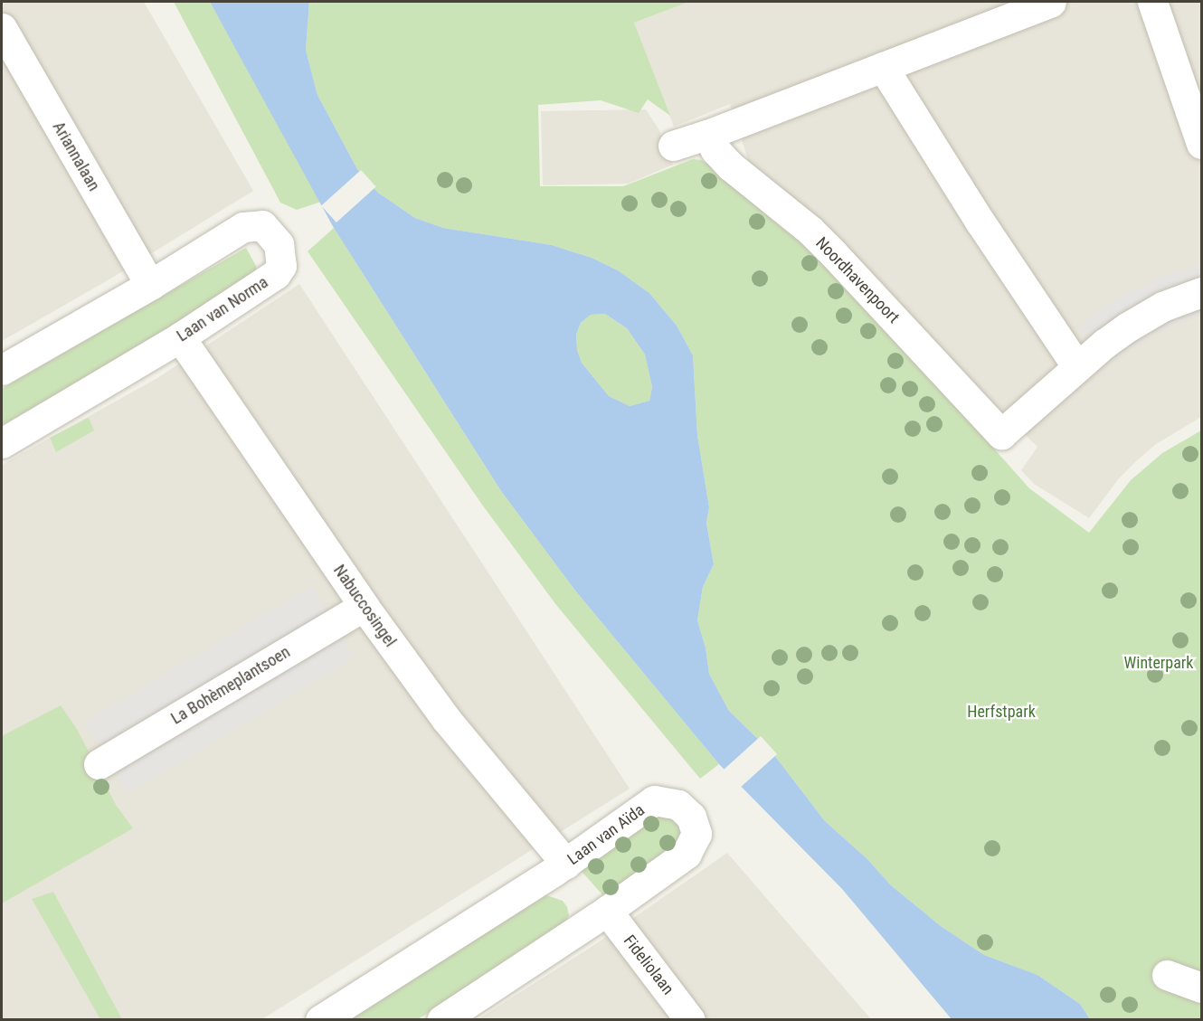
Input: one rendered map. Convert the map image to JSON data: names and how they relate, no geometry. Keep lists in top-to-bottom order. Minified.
{"streets":{"street":["Ariannalaan","Noordhavenpoort","Laan van Norma","Nabuccosingel","La Bohèmeplantsoen","Laan van Aïda","Fideliolaan"]},"crossings":[["Ariannalaan","Laan van Norma"],["Laan van Norma","Nabuccosingel"],["Nabuccosingel","La Bohèmeplantsoen"],["Nabuccosingel","Laan van Aïda"],["Laan van Aïda","Fideliolaan"]],"parks":["Winterpark","Herfstpark"]}
